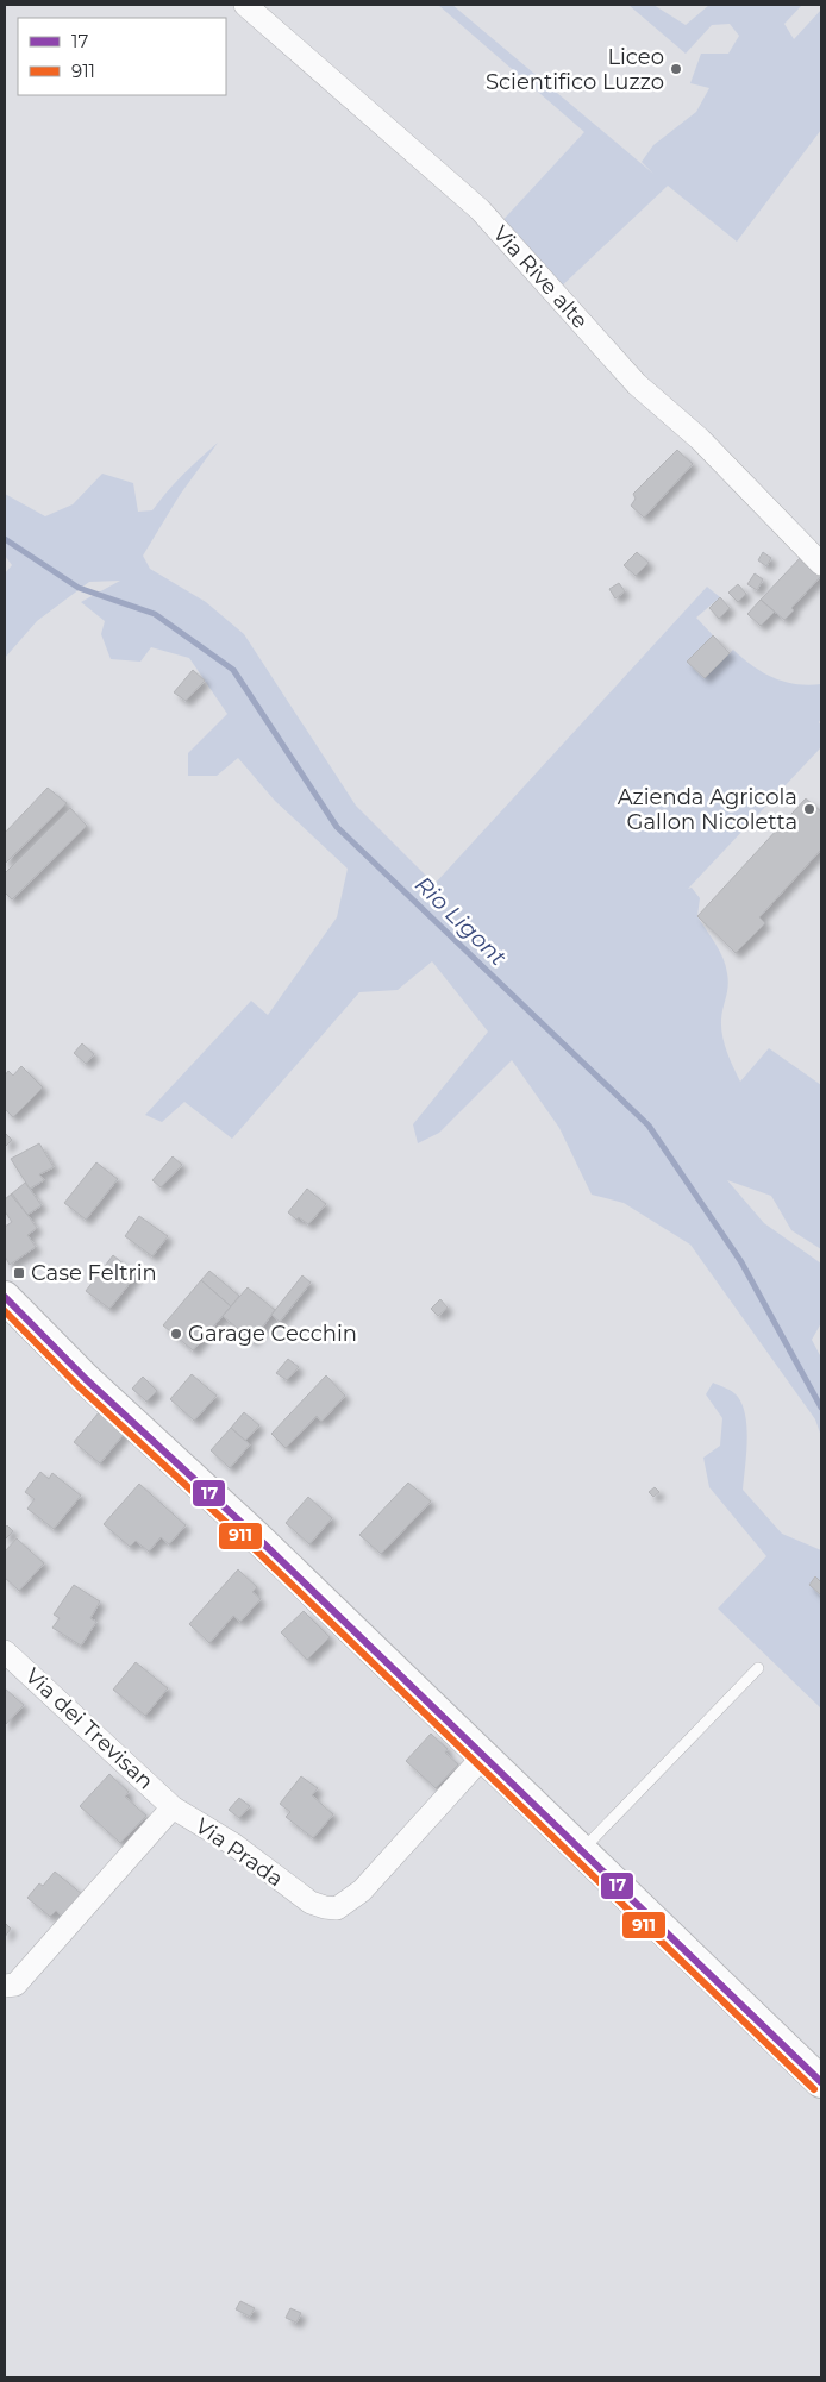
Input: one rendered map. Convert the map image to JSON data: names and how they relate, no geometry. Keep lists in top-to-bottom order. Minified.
{"streets":{"street":["Via Rive alte","Via dei Trevisan","Via Prada"]},"crossings":[["Via dei Trevisan","Via Prada"]],"water":["Rio Ligont"],"places":{"other":["Liceo Scientifico Luzzo","Azienda Agricola Gallon Nicoletta","Garage Cecchin"],"transit":["Case Feltrin"]},"lines":["transit line 17","transit line 911"],"legend":["17","911"]}
